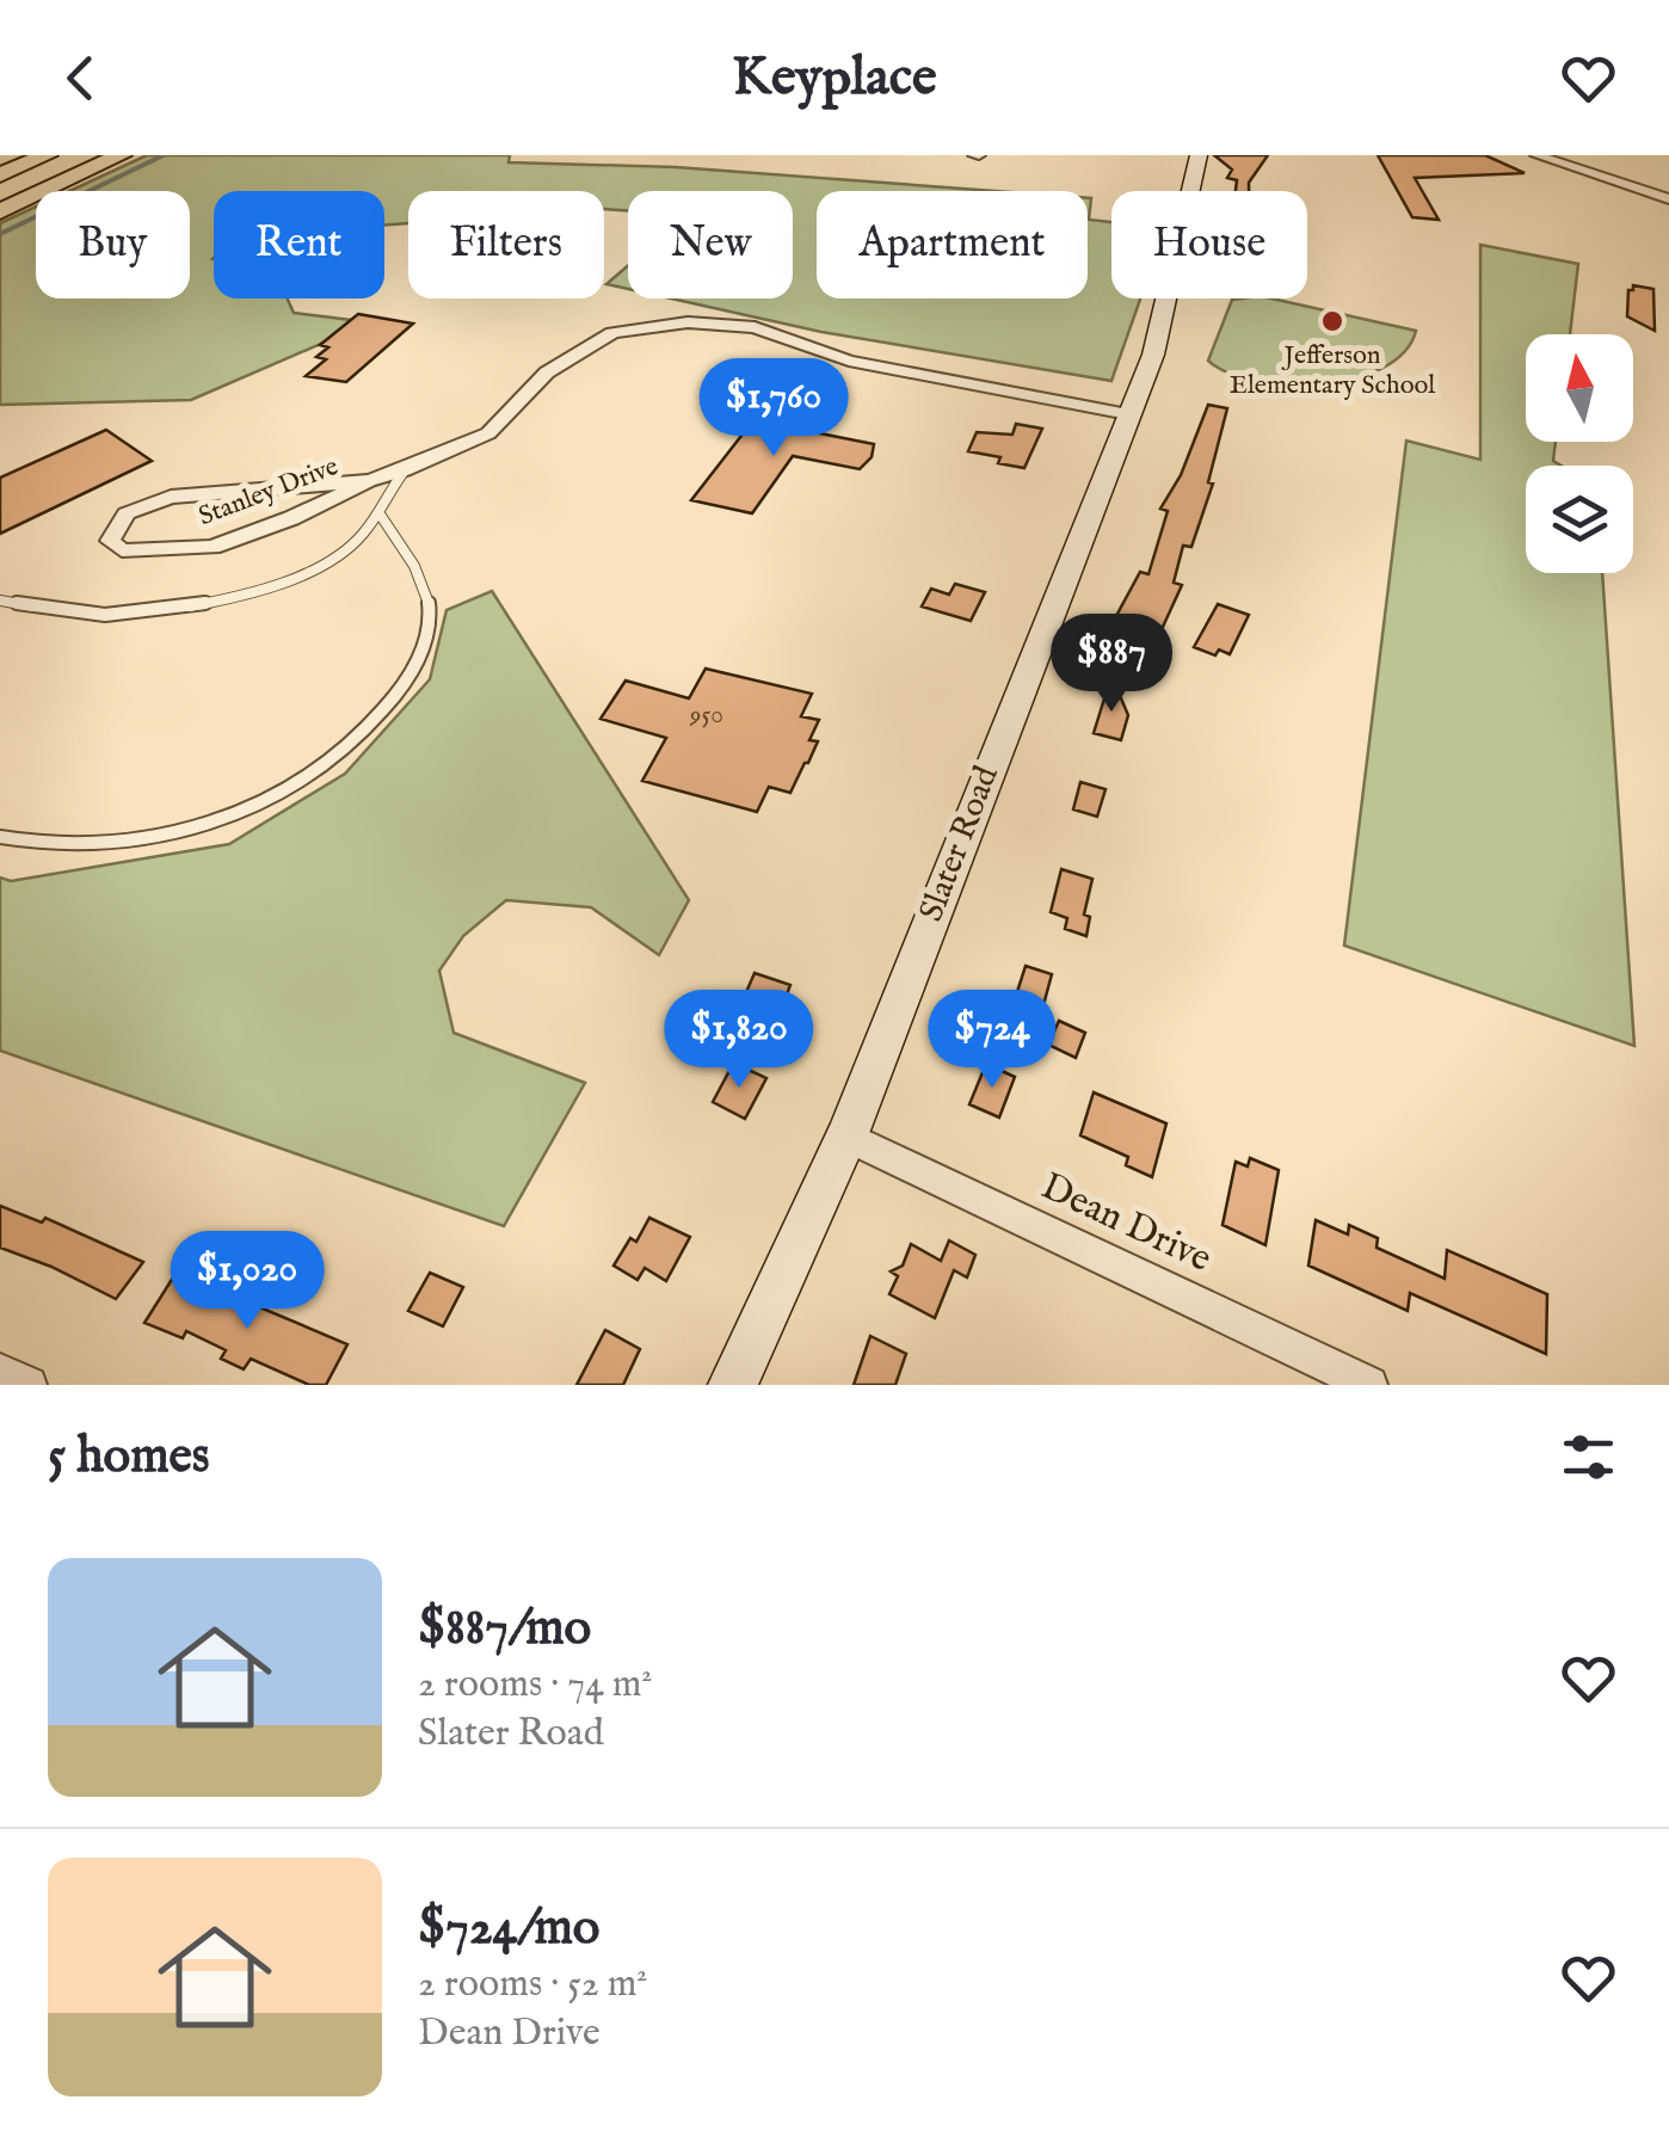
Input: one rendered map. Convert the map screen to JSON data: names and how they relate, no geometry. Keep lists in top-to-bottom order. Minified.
{"streets":{"main road":["Slater Road"],"street":["Stanley Drive","Dean Drive"]},"crossings":[["Stanley Drive","Slater Road"],["Slater Road","Dean Drive"]],"places":["Jefferson Elementary School"],"house_numbers":["950"],"north":"top","page":{"header":"Keyplace","chip":["Buy","Rent","Filters","New","Apartment","House"],"price":["$1,760","$887","$1,820","$724","$1,020"],"heading":"5 homes","list":[{"name":"$887/mo","note":"2 rooms · 74 m² · Slater Road"},{"name":"$724/mo","note":"2 rooms · 52 m² · Dean Drive"}]}}
